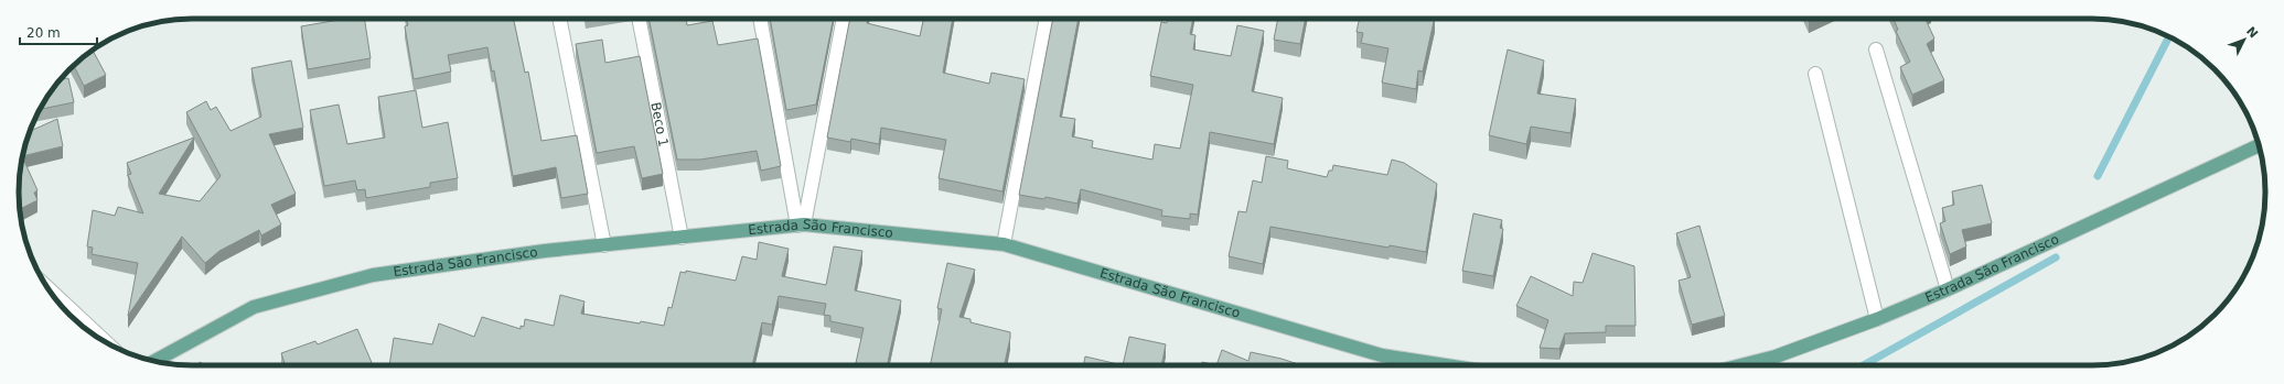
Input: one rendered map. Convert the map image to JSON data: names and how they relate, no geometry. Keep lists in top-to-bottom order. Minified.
{"streets":{"main road":["Estrada São Francisco"],"street":["Beco 1"]},"crossings":[["Beco 1","Estrada São Francisco"]],"scale_bar":"20 m","north":"top right"}
